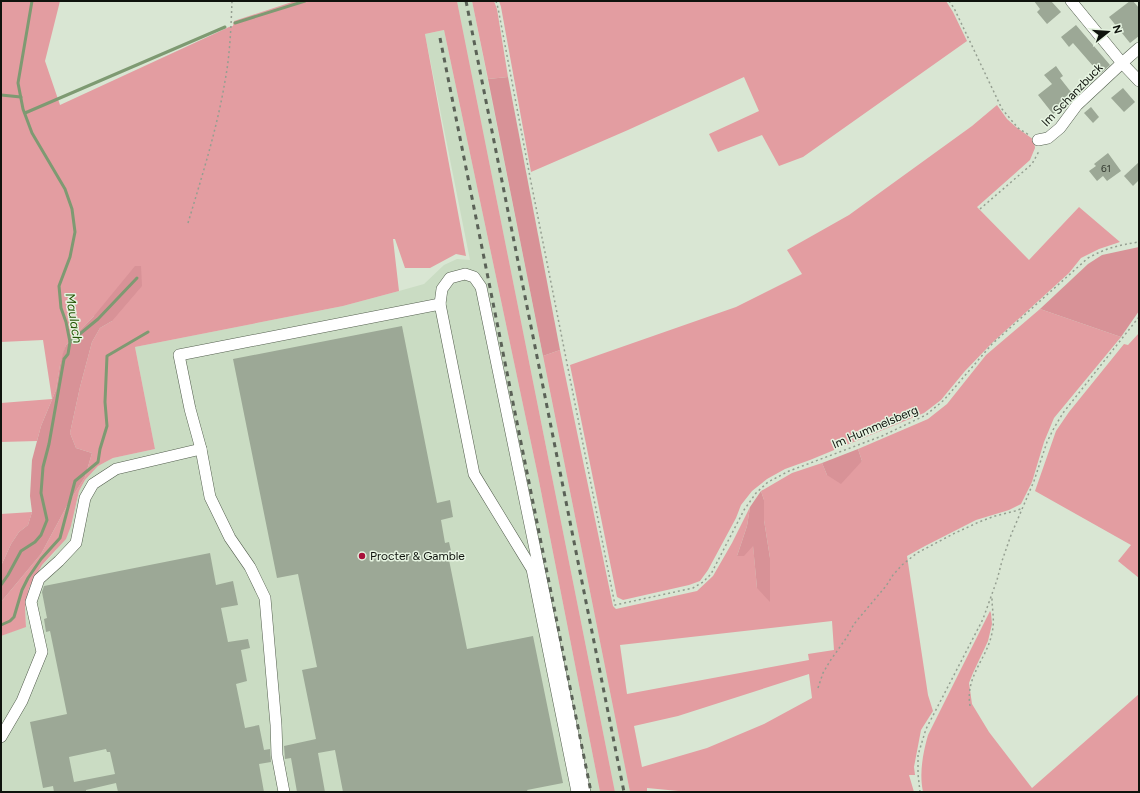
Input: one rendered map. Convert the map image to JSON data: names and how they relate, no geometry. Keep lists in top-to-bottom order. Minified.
{"streets":{"street":["Im Schanzbuck"],"path":["Im Hummelsberg"]},"water":["Maulach"],"places":["Procter & Gamble"],"house_numbers":["61"],"north":"right"}
